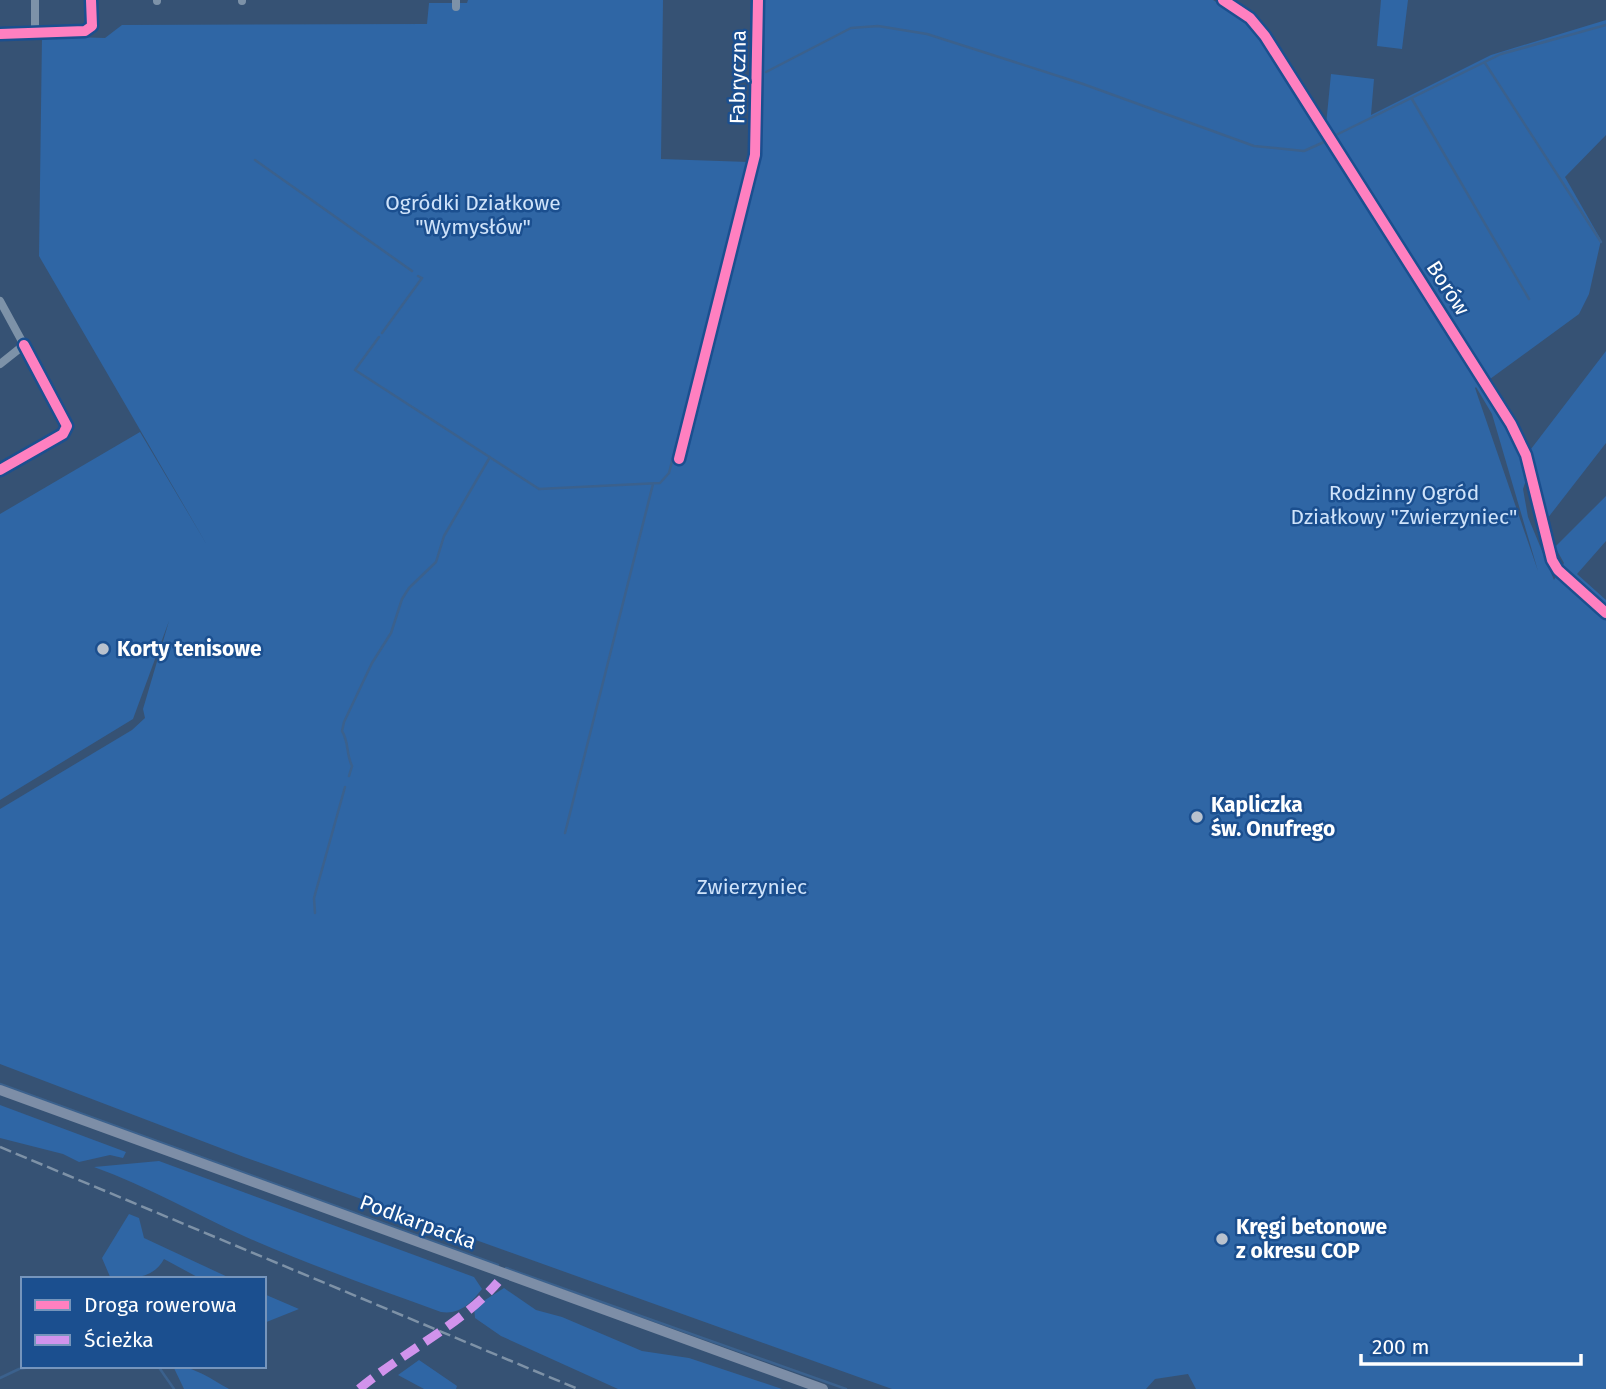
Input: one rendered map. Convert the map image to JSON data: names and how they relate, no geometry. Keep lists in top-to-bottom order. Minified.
{"streets":{"main road":["Podkarpacka"],"street":["Fabryczna","Borów"]},"parks":["Ogródki Działkowe \"Wymysłów\"","Rodzinny Ogród Działkowy \"Zwierzyniec\"","Zwierzyniec"],"places":["Korty tenisowe","Kapliczka św. Onufrego","Kręgi betonowe z okresu COP"],"legend":["Droga rowerowa","Ścieżka"],"scale_bar":"200 m"}
